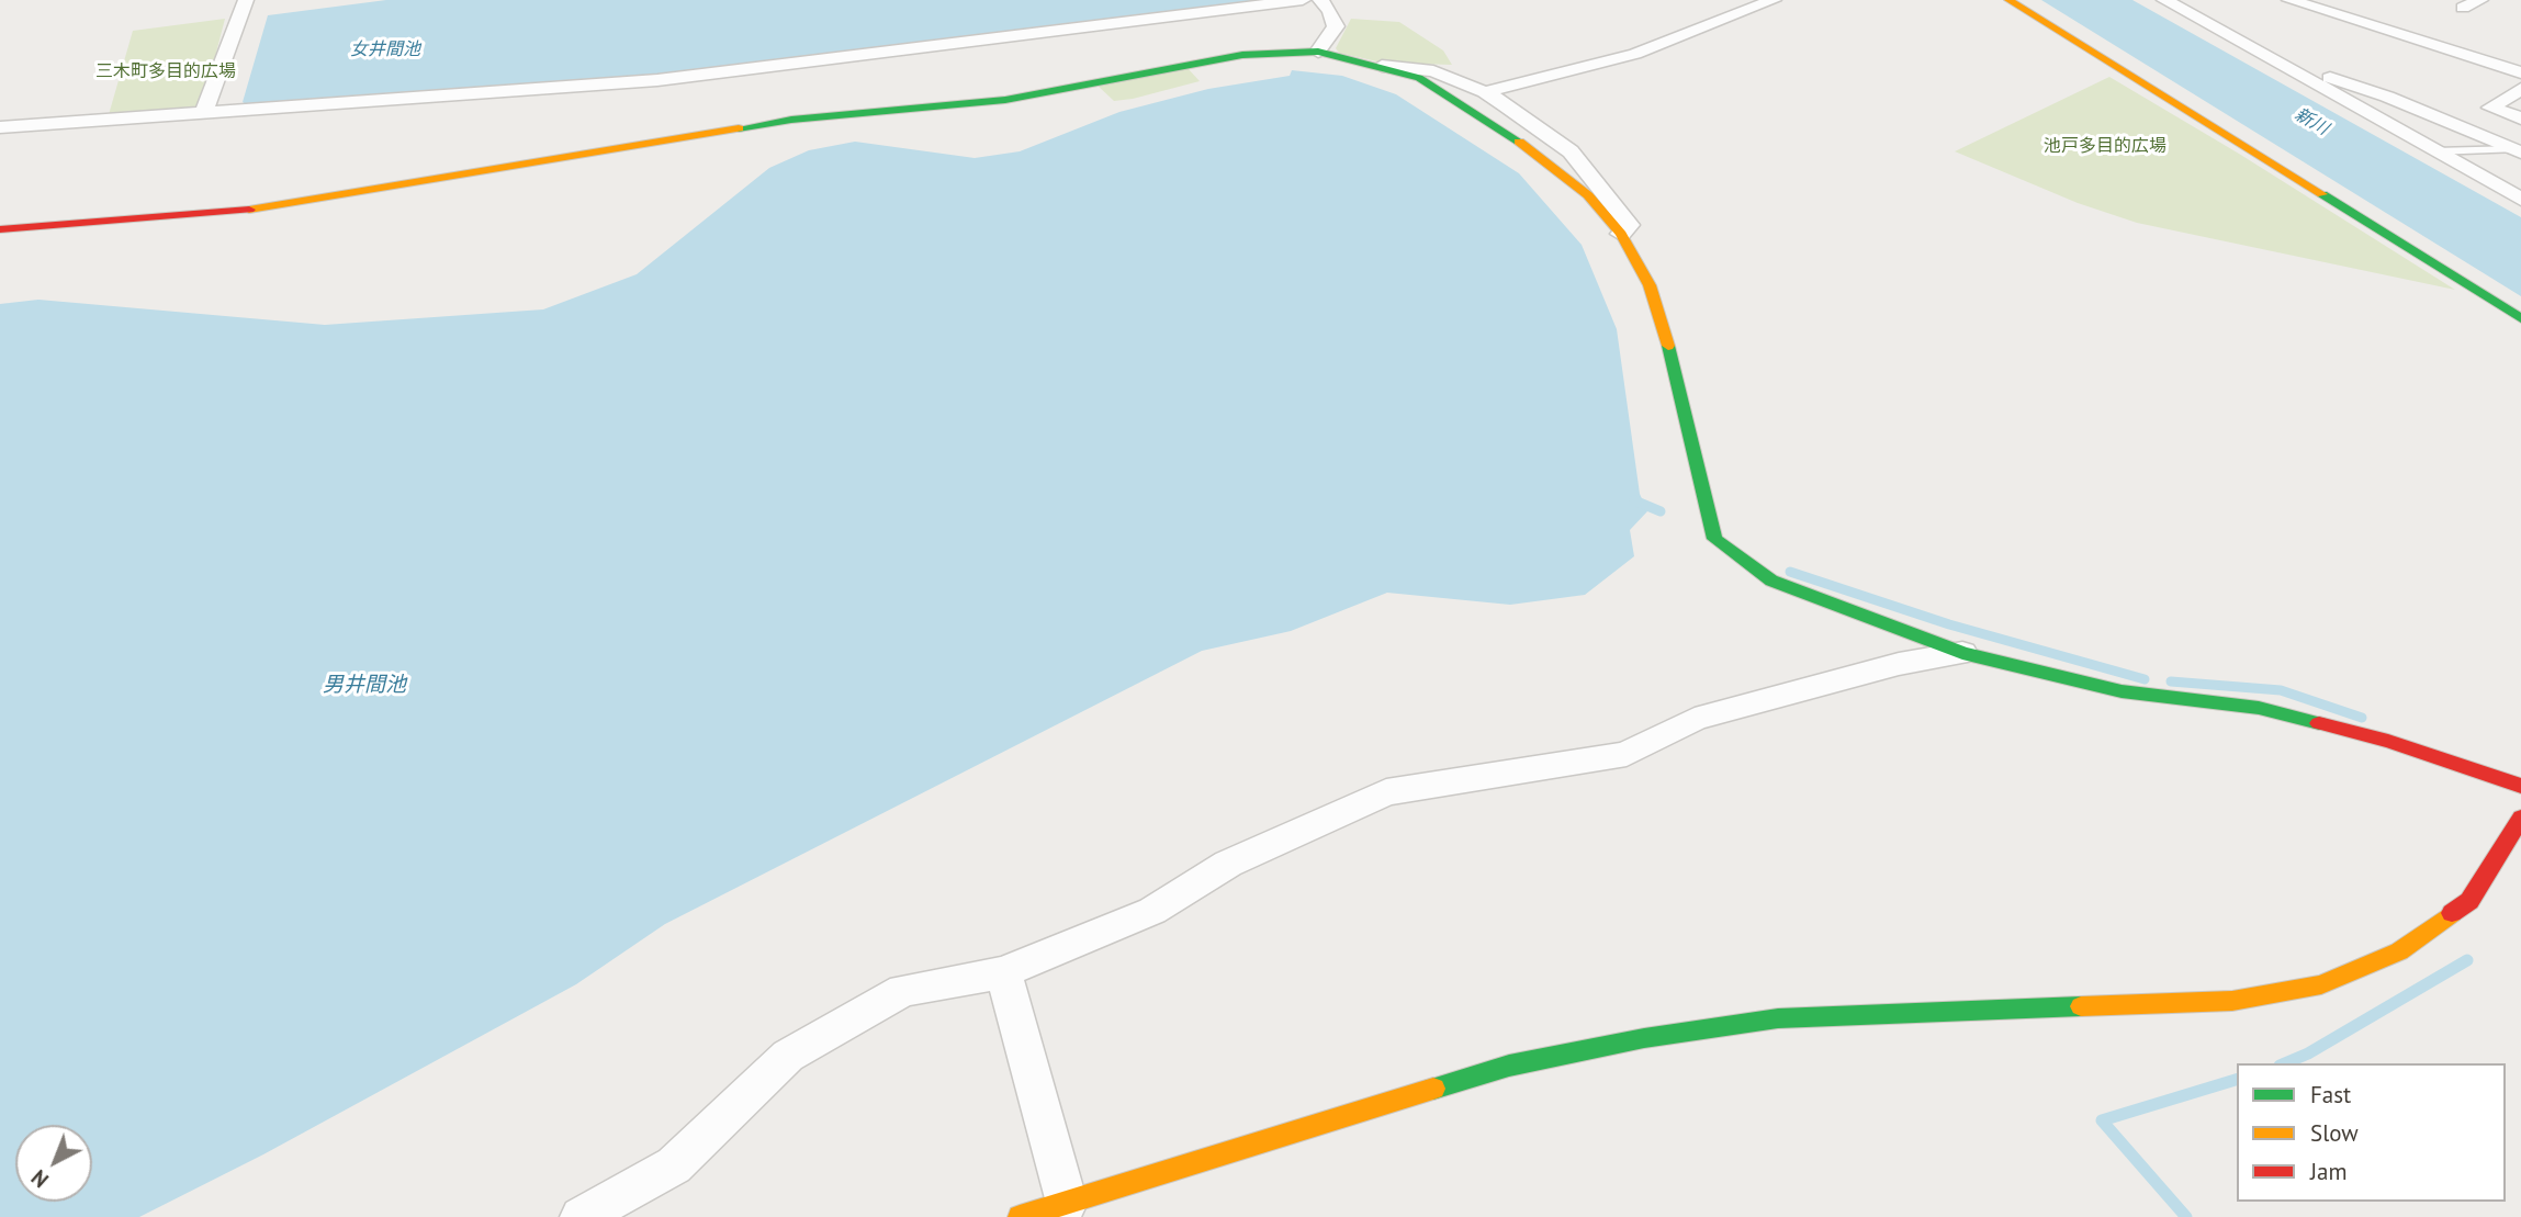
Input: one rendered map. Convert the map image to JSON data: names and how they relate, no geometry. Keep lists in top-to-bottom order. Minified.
{"water":["女井間池","新川","男井間池"],"parks":["三木町多目的広場","池戸多目的広場"],"legend":["Fast","Slow","Jam"],"north":"bottom left"}
